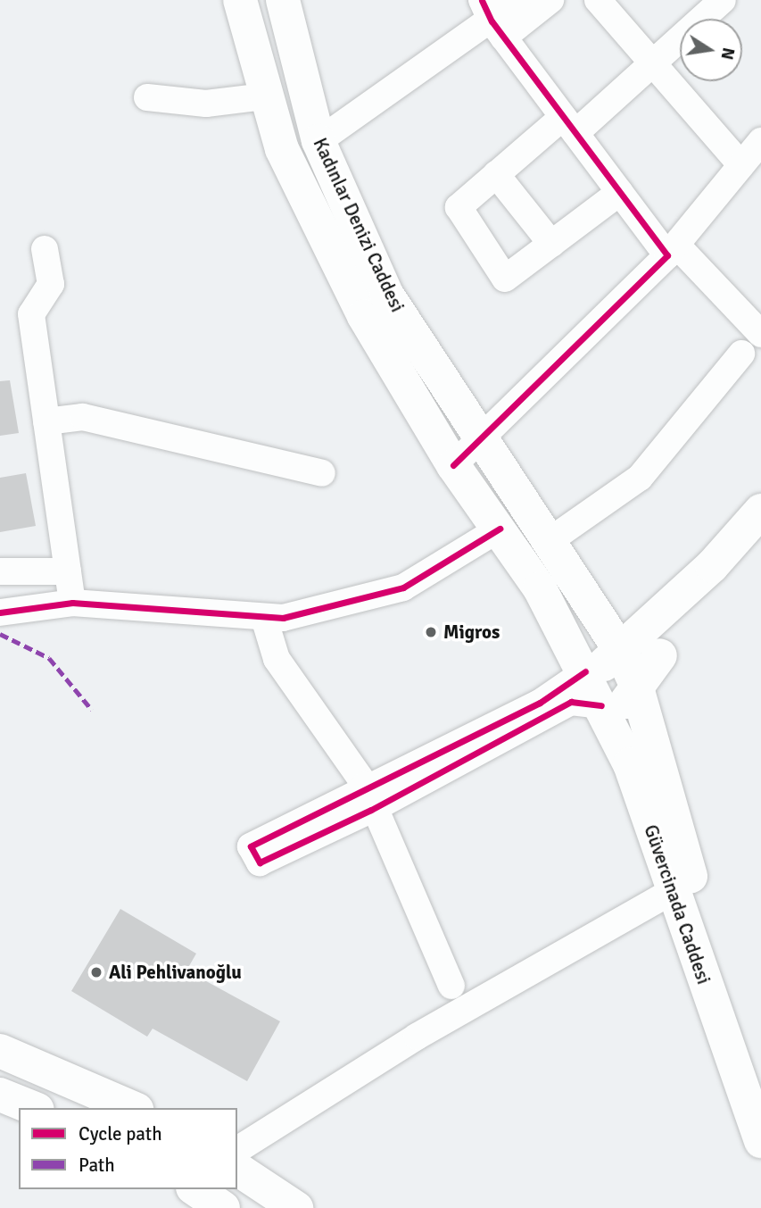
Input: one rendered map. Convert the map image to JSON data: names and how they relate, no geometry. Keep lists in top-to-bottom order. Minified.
{"streets":{"main road":["Kadınlar Denizi Caddesi","Güvercinada Caddesi"]},"crossings":[["Kadınlar Denizi Caddesi","Güvercinada Caddesi"]],"places":["Migros","Ali Pehlivanoğlu"],"legend":["Cycle path","Path"],"north":"right"}
